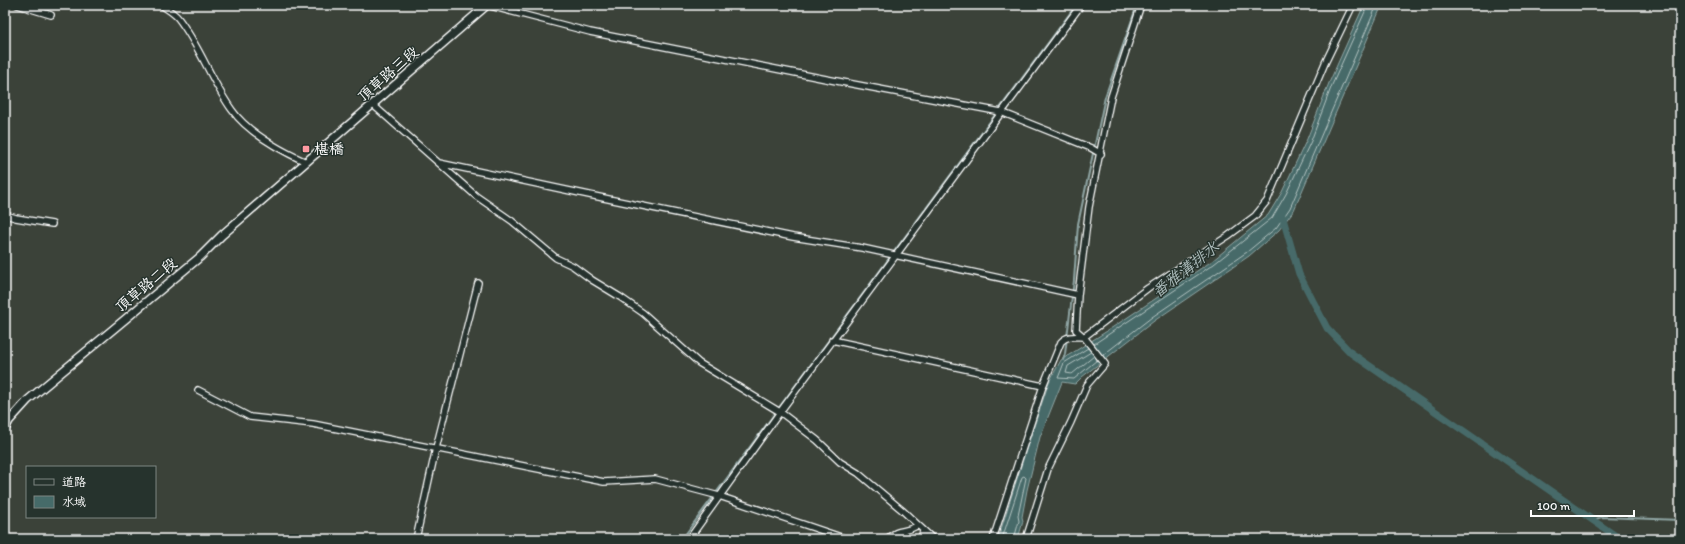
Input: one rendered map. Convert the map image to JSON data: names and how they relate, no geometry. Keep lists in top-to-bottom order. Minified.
{"streets":{"street":["頂草路三段","頂草路二段"]},"crossings":[["頂草路三段","頂草路二段"]],"water":["番雅溝排水"],"places":{"transit":["椹橋"]},"legend":["道路","水域"],"scale_bar":"100 m"}
